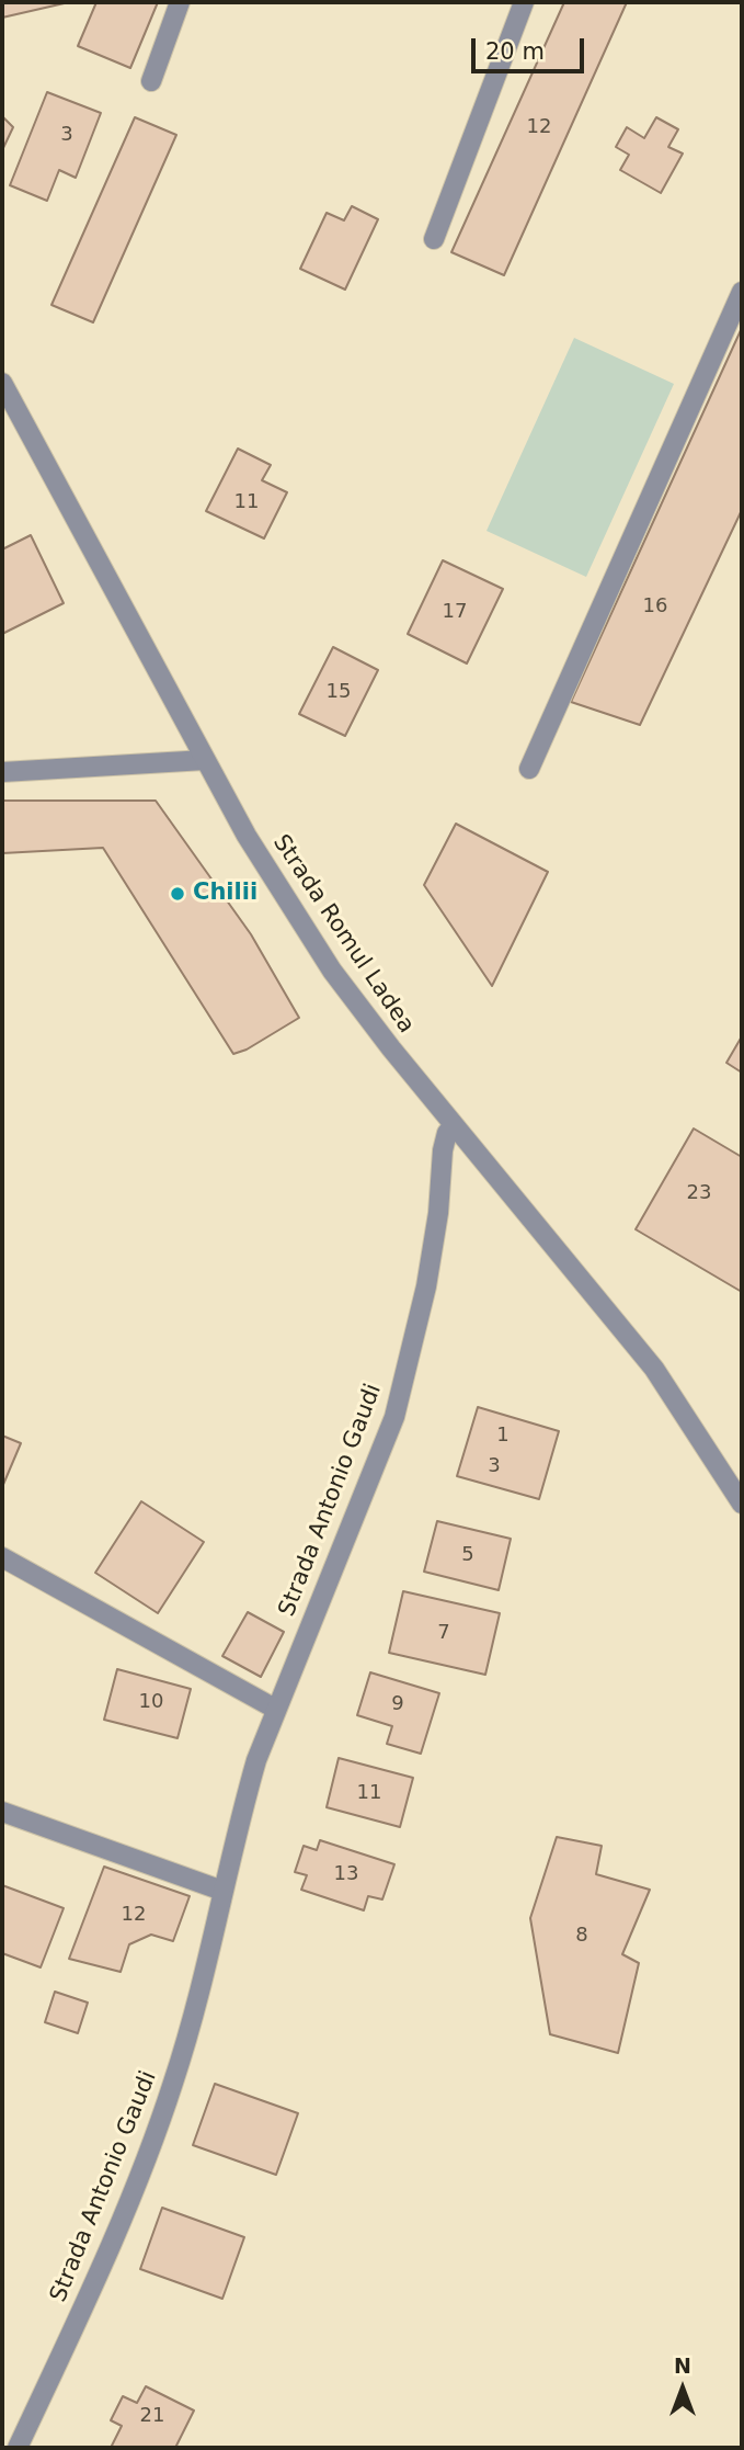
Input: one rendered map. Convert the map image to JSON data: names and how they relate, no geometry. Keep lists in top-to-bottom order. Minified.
{"streets":{"street":["Strada Romul Ladea","Strada Antonio Gaudi"]},"crossings":[["Strada Romul Ladea","Strada Antonio Gaudi"]],"places":["Chilii"],"house_numbers":["12","3","11","16","17","15","23","1","3","5","7","10","9","11","13","12","8","21"],"scale_bar":"20 m","north":"top"}
